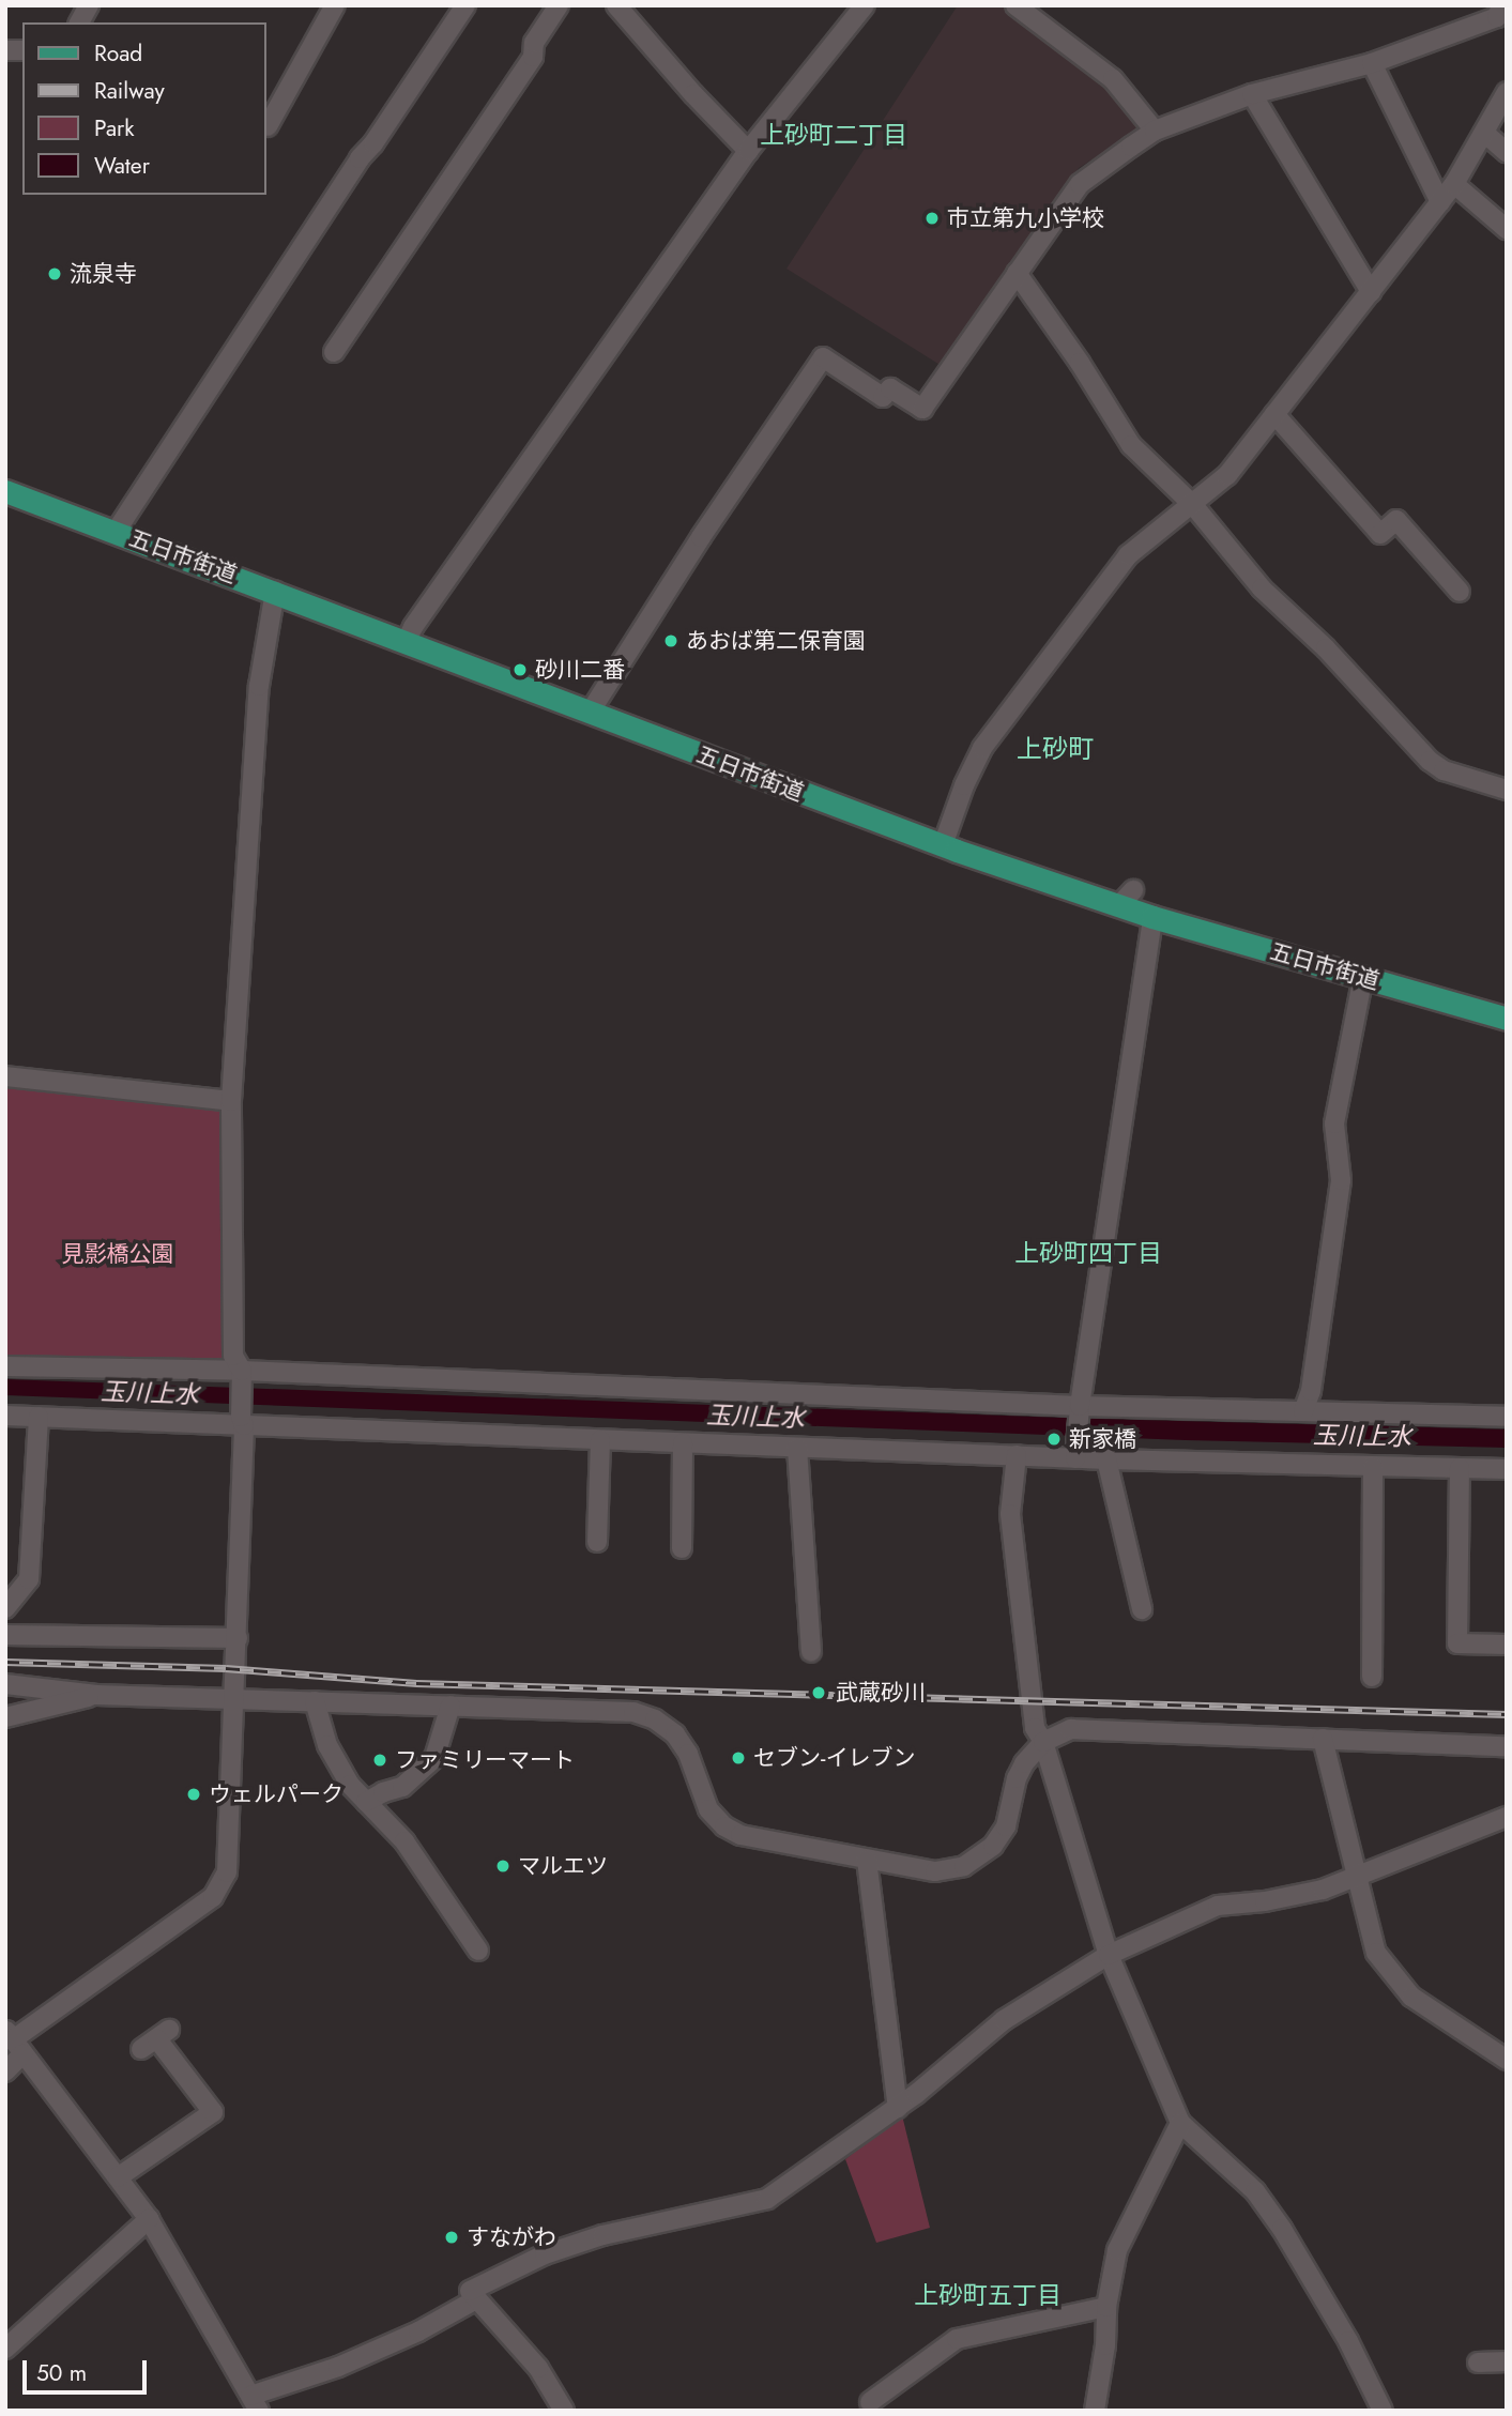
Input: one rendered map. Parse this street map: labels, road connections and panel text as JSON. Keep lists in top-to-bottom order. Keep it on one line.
{"streets":{"main road":["五日市街道"]},"districts":["上砂町二丁目","上砂町","上砂町四丁目","上砂町五丁目"],"water":["玉川上水"],"parks":["見影橋公園"],"places":["市立第九小学校","流泉寺","あおば第二保育園","砂川二番","新家橋","武蔵砂川","セブン-イレブン","ファミリーマート","ウェルパーク","マルエツ","すながわ"],"legend":["Road","Railway","Park","Water"],"scale_bar":"50 m"}
